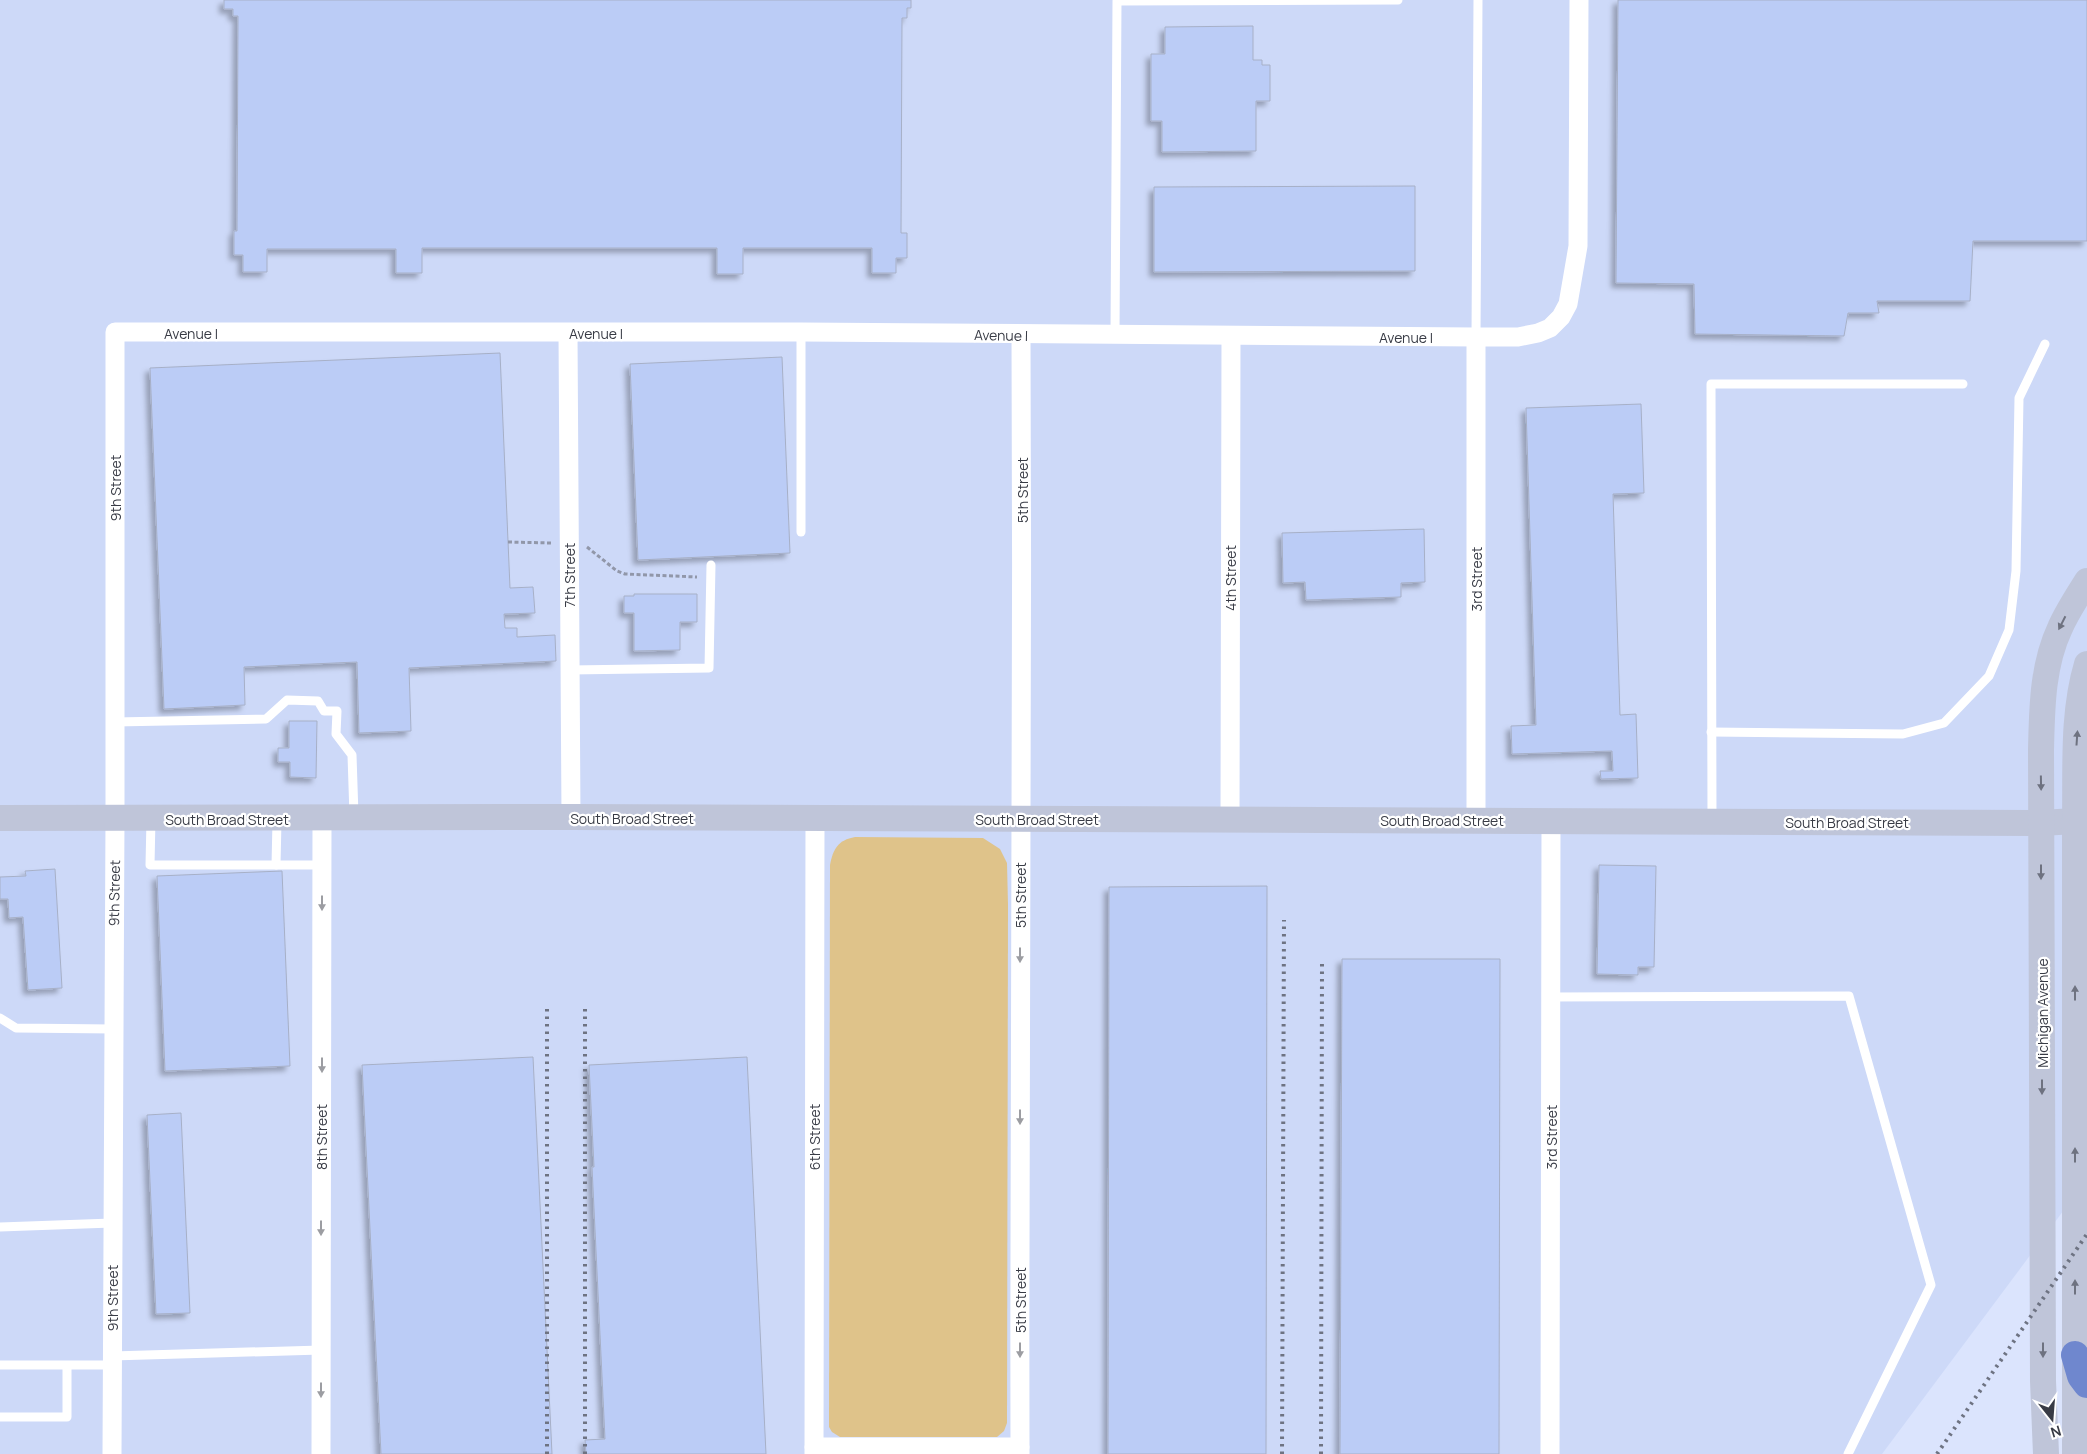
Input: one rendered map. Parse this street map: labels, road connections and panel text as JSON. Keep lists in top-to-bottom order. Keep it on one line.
{"streets":{"street":["Avenue I","9th Street","5th Street","7th Street","4th Street","3rd Street","South Broad Street","Michigan Avenue","8th Street","6th Street"]},"crossings":[["Avenue I","9th Street"],["Avenue I","5th Street"],["Avenue I","7th Street"],["Avenue I","4th Street"],["Avenue I","3rd Street"],["9th Street","South Broad Street"],["5th Street","South Broad Street"],["7th Street","South Broad Street"],["4th Street","South Broad Street"],["3rd Street","South Broad Street"],["South Broad Street","Michigan Avenue"],["South Broad Street","8th Street"],["South Broad Street","6th Street"]],"one_way":["5th Street","8th Street"],"north":"bottom"}
